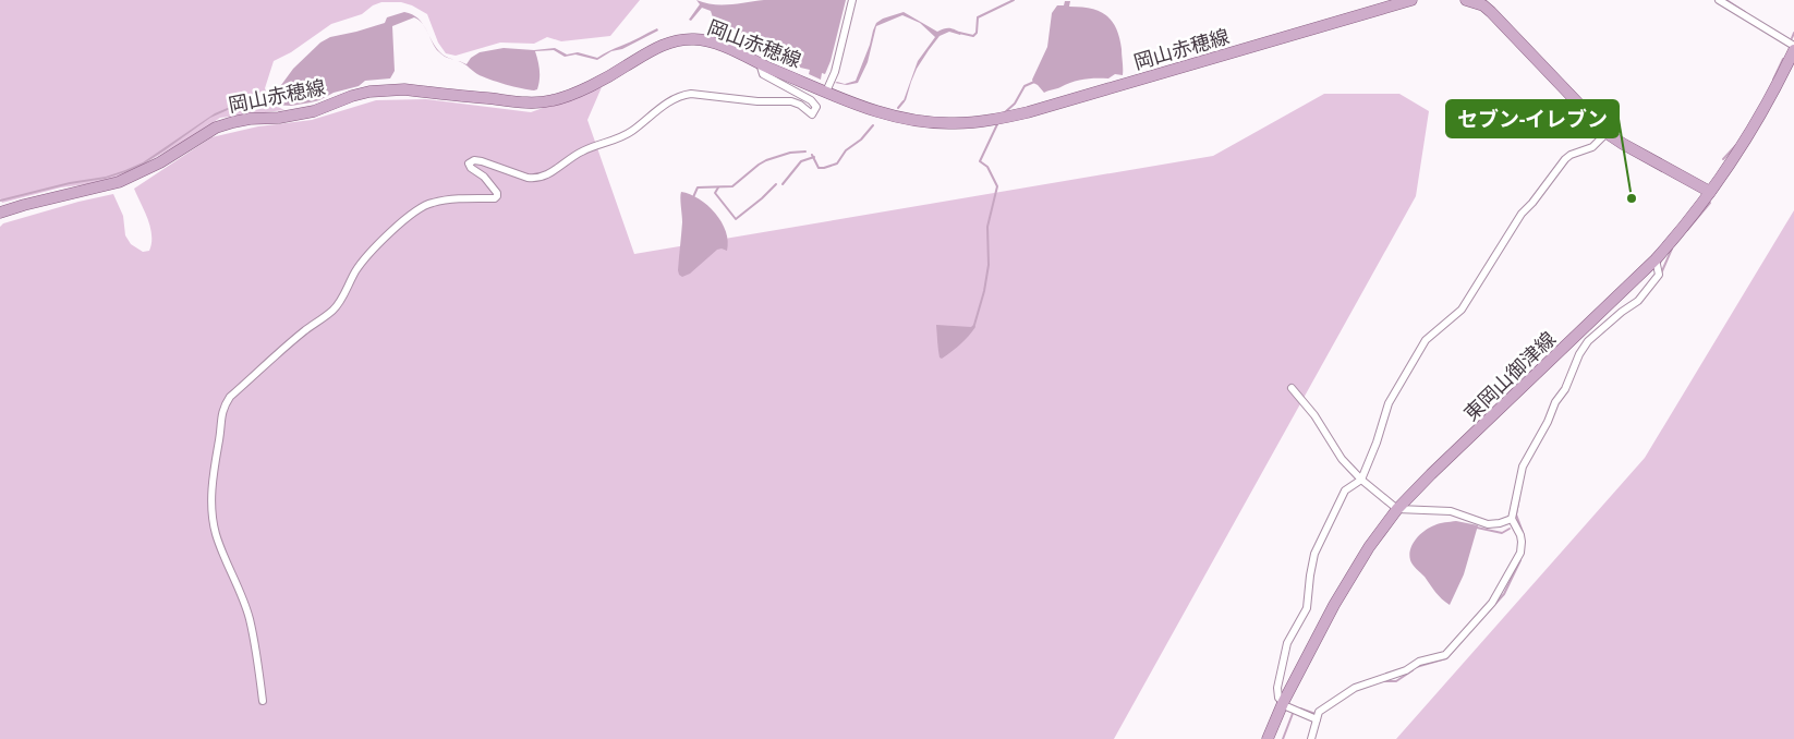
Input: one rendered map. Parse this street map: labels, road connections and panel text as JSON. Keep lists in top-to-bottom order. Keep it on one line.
{"streets":{"main road":["岡山赤穂線","東岡山御津線"]},"places":["セブン-イレブン"]}
